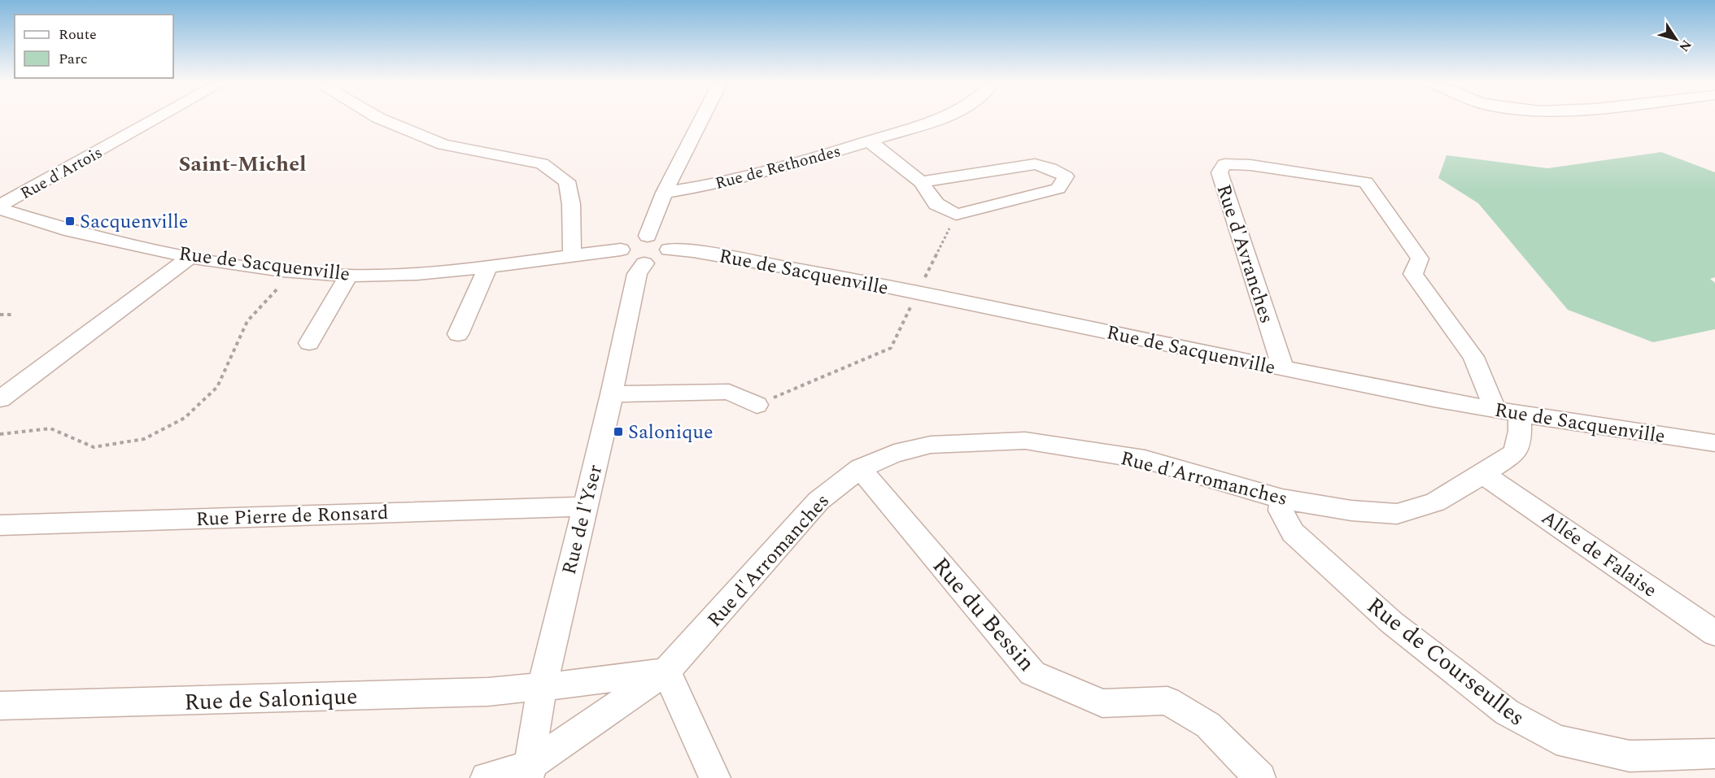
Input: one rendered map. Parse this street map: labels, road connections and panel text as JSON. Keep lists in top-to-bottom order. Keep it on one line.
{"streets":{"street":["Rue de Rethondes","Rue d'Artois","Rue d'Avranches","Rue de Sacquenville","Rue d'Arromanches","Rue Pierre de Ronsard","Rue de l'Yser","Allée de Falaise","Rue du Bessin","Rue de Courseulles","Rue de Salonique"]},"crossings":[["Rue d'Artois","Rue de Sacquenville"],["Rue d'Avranches","Rue de Sacquenville"],["Rue de Sacquenville","Rue d'Arromanches"],["Rue d'Arromanches","Rue de l'Yser"],["Rue d'Arromanches","Allée de Falaise"],["Rue d'Arromanches","Rue du Bessin"],["Rue d'Arromanches","Rue de Courseulles"],["Rue d'Arromanches","Rue de Salonique"],["Rue Pierre de Ronsard","Rue de l'Yser"],["Rue de l'Yser","Rue de Salonique"]],"districts":["Saint-Michel"],"places":{"transit":["Sacquenville","Salonique"]},"legend":["Route","Parc"],"north":"bottom right"}
